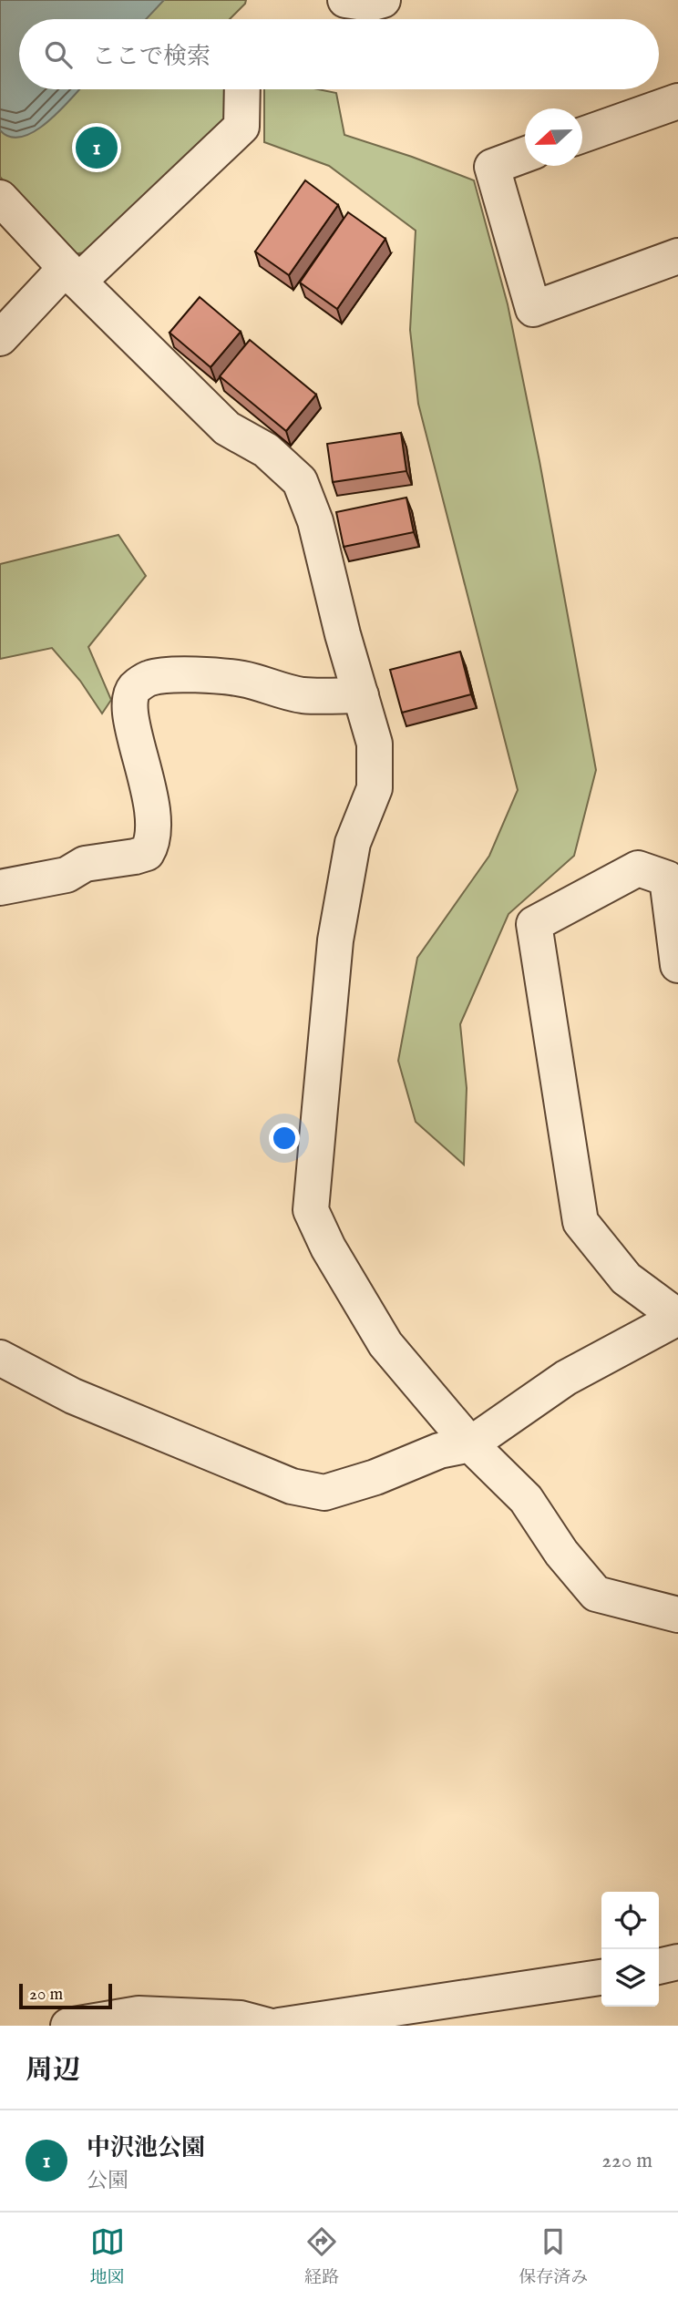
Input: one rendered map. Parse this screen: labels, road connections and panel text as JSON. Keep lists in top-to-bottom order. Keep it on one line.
{"scale_bar":"20 m","north":"left","page":{"search":"ここで検索","pins":"1","scale":"20 m","heading":"周辺","list":[{"mark":"1","name":"中沢池公園","note":"公園","value":"220 m"}],"nav":["地図","経路","保存済み"]}}
